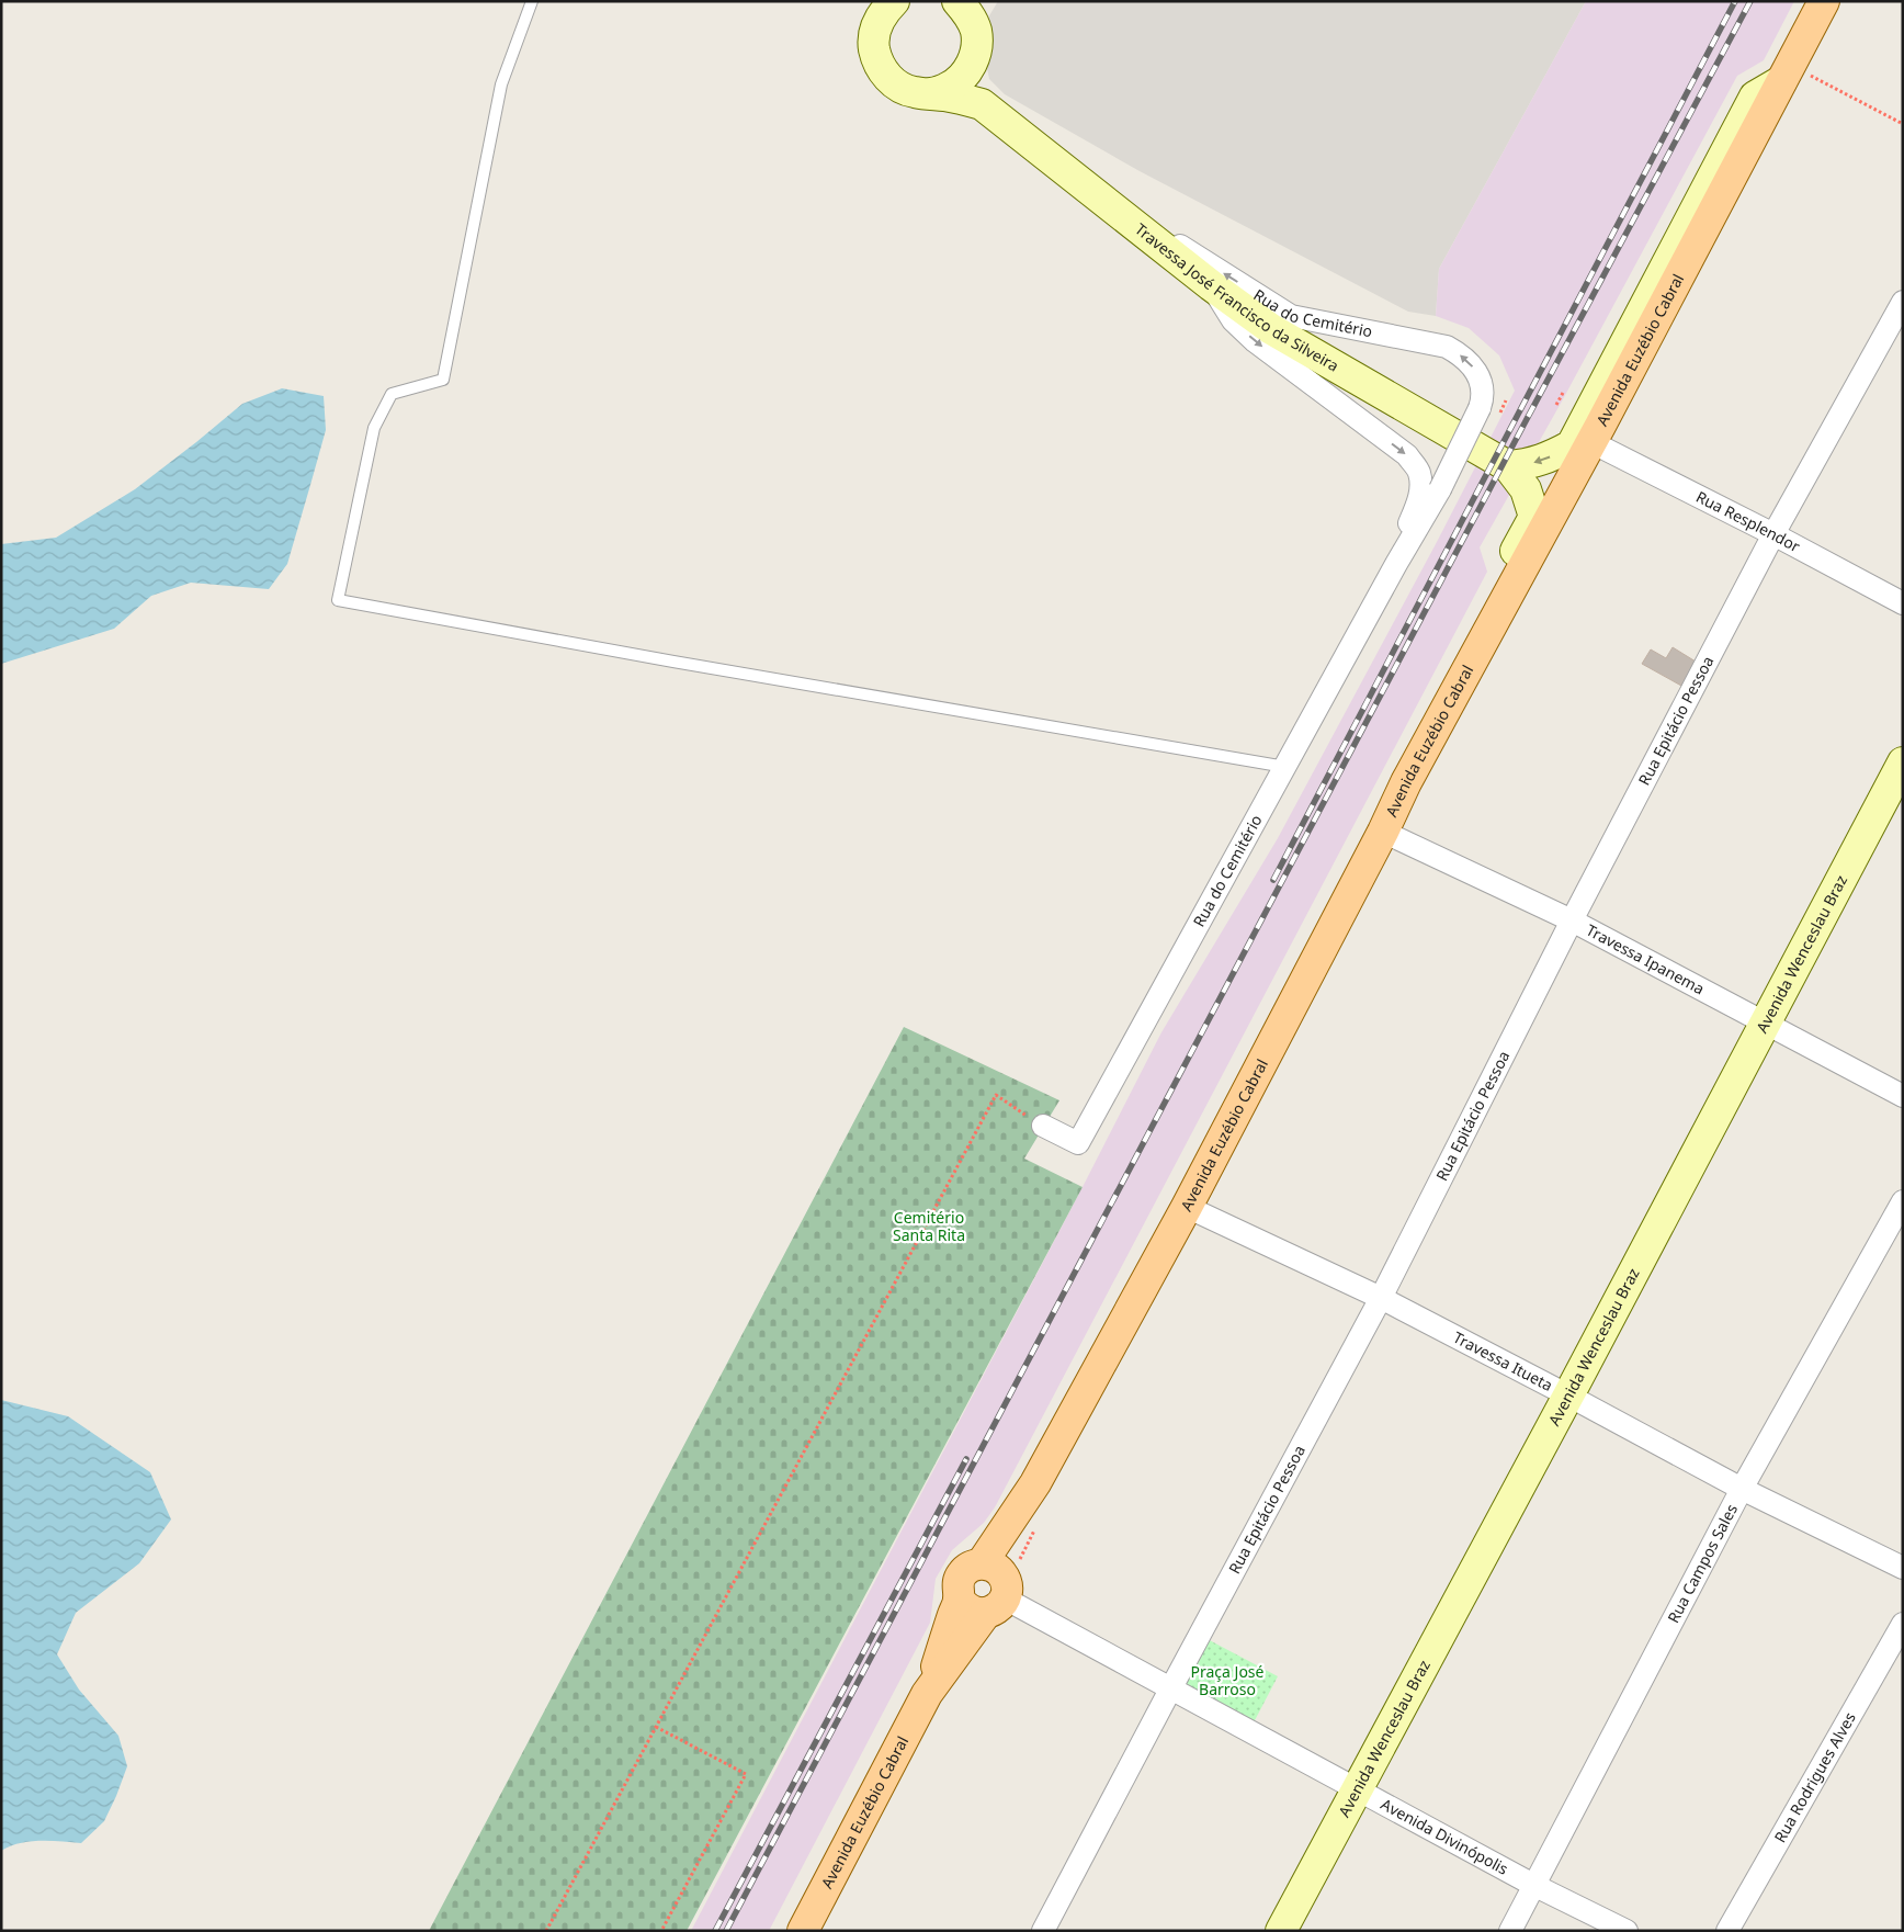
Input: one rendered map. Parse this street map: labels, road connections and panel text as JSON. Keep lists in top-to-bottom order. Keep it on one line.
{"streets":{"main road":["Avenida Euzébio Cabral"],"street":["Travessa José Francisco da Silveira","Rua do Cemitério","Rua Resplendor","Rua Epitácio Pessoa","Avenida Wenceslau Braz","Travessa Ipanema","Travessa Itueta","Rua Campos Sales","Rua Rodrigues Alves","Avenida Divinópolis"]},"crossings":[["Travessa José Francisco da Silveira","Rua do Cemitério"],["Travessa José Francisco da Silveira","Avenida Euzébio Cabral"],["Avenida Euzébio Cabral","Rua Resplendor"],["Avenida Euzébio Cabral","Travessa Ipanema"],["Avenida Euzébio Cabral","Travessa Itueta"],["Avenida Euzébio Cabral","Avenida Divinópolis"],["Rua Resplendor","Rua Epitácio Pessoa"],["Rua Epitácio Pessoa","Travessa Ipanema"],["Rua Epitácio Pessoa","Travessa Itueta"],["Rua Epitácio Pessoa","Avenida Divinópolis"],["Avenida Wenceslau Braz","Travessa Ipanema"],["Avenida Wenceslau Braz","Travessa Itueta"],["Avenida Wenceslau Braz","Avenida Divinópolis"],["Travessa Itueta","Rua Campos Sales"],["Rua Campos Sales","Avenida Divinópolis"]],"parks":["Cemitério Santa Rita","Praça José Barroso"]}
